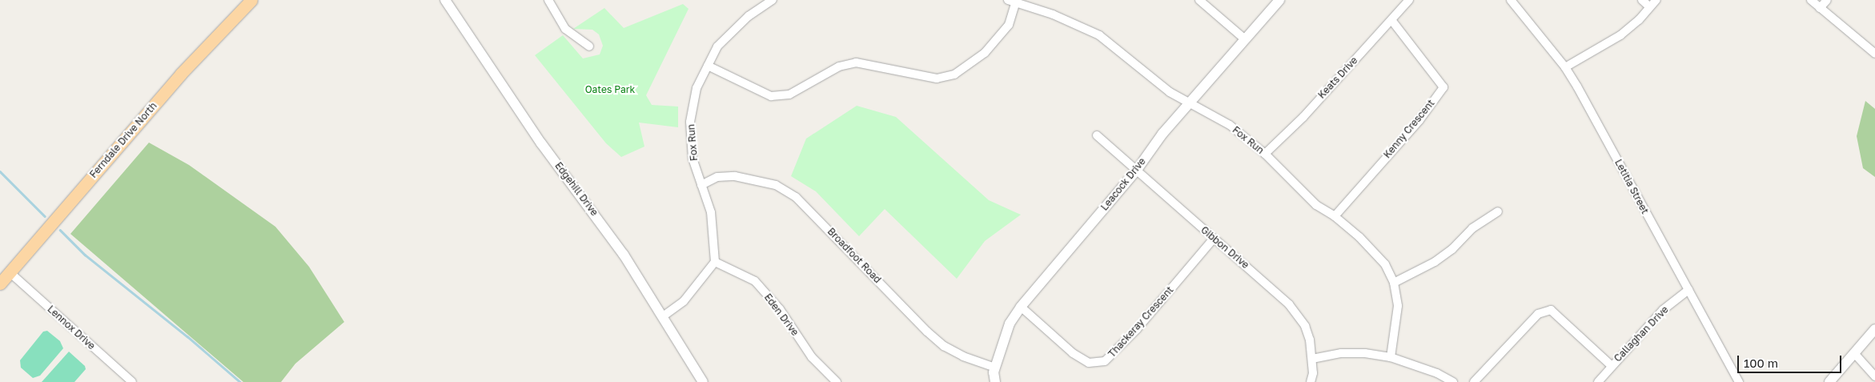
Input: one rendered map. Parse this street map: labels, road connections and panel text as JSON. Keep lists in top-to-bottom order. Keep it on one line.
{"streets":{"main road":["Ferndale Drive North"],"street":["Keats Drive","Kenny Crescent","Fox Run","Leacock Drive","Letitia Street","Edgehill Drive","Gibbon Drive","Broadfoot Road","Eden Drive","Thackeray Crescent","Lennox Drive","Callaghan Drive"]},"crossings":[["Keats Drive","Kenny Crescent"],["Keats Drive","Fox Run"],["Kenny Crescent","Fox Run"],["Ferndale Drive North","Lennox Drive"],["Fox Run","Leacock Drive"],["Fox Run","Broadfoot Road"],["Fox Run","Eden Drive"],["Leacock Drive","Gibbon Drive"],["Leacock Drive","Broadfoot Road"],["Leacock Drive","Thackeray Crescent"],["Letitia Street","Callaghan Drive"],["Gibbon Drive","Thackeray Crescent"]],"parks":["Oates Park"],"scale_bar":"100 m"}
